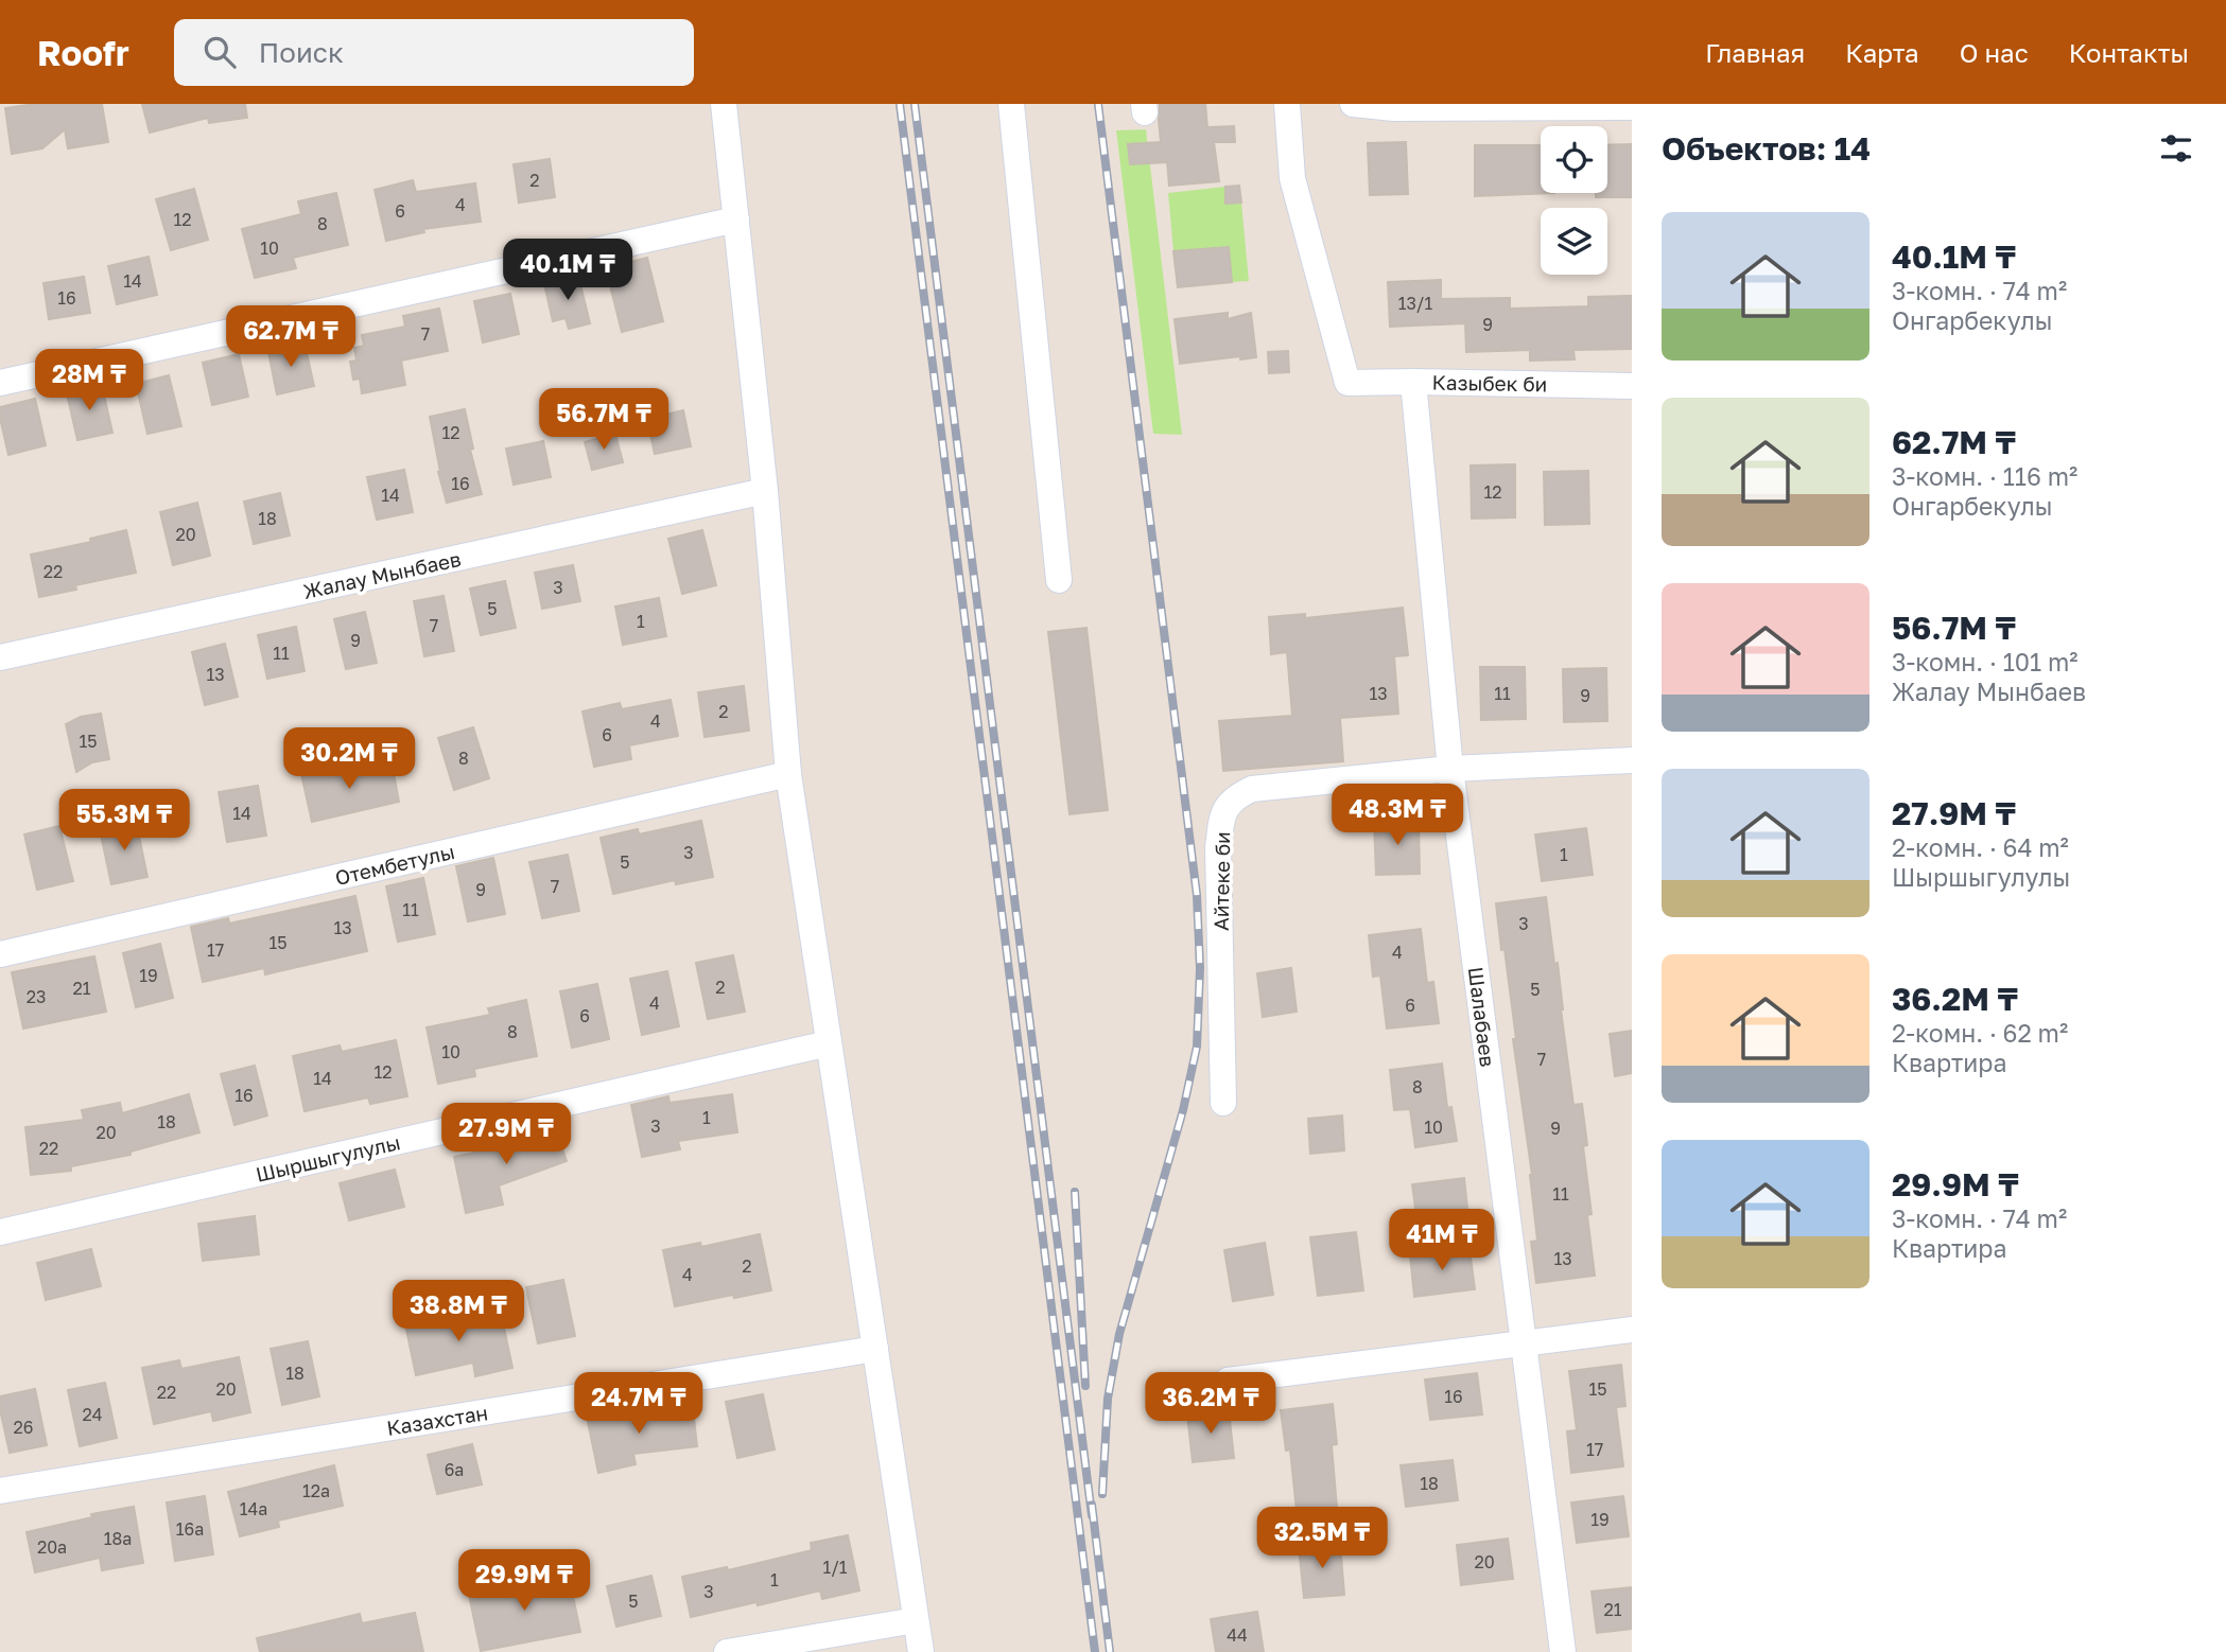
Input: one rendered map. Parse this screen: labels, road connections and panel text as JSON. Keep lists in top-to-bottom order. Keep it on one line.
{"streets":{"street":["Казыбек би","Жалау Мынбаев","Отембетулы","Айтеке би","Шалабаев","Шыршыгулулы","Казахстан"]},"crossings":[["Казыбек би","Шалабаев"],["Айтеке би","Шалабаев"]],"house_numbers":["2","4","6","12","8","10","14","16","13/1","9","7","12","16","12","14","18","20","22","3","5","1","7","9","11","13","13","11","9","2","4","6","15","8","14","3","1","5","7","9","11","3","13","15","17","4","19","2","21","5","23","4","6","6","8","10","7","12","14","8","16","1","18","3","10","9","20","22","11","13","2","4","18","20","15","22","16","24","26","17","6а","18","12а","14а","19","16а","18а","20а","20","1/1","1","3","5","21","44"],"page":{"header":"Roofr","search":"Поиск","nav":["Главная","Карта","О нас","Контакты"],"heading":"Объектов: 14","list":[{"name":"40.1M ₸","note":"3-комн. · 74 m² · Онгарбекулы"},{"name":"62.7M ₸","note":"3-комн. · 116 m² · Онгарбекулы"},{"name":"56.7M ₸","note":"3-комн. · 101 m² · Жалау Мынбаев"},{"name":"27.9M ₸","note":"2-комн. · 64 m² · Шыршыгулулы"},{"name":"36.2M ₸","note":"2-комн. · 62 m² · Квартира"},{"name":"29.9M ₸","note":"3-комн. · 74 m² · Квартира"}],"price":["40.1M ₸","62.7M ₸","28M ₸","56.7M ₸","30.2M ₸","48.3M ₸","55.3M ₸","27.9M ₸","41M ₸","38.8M ₸","24.7M ₸","36.2M ₸","32.5M ₸","29.9M ₸"]}}
